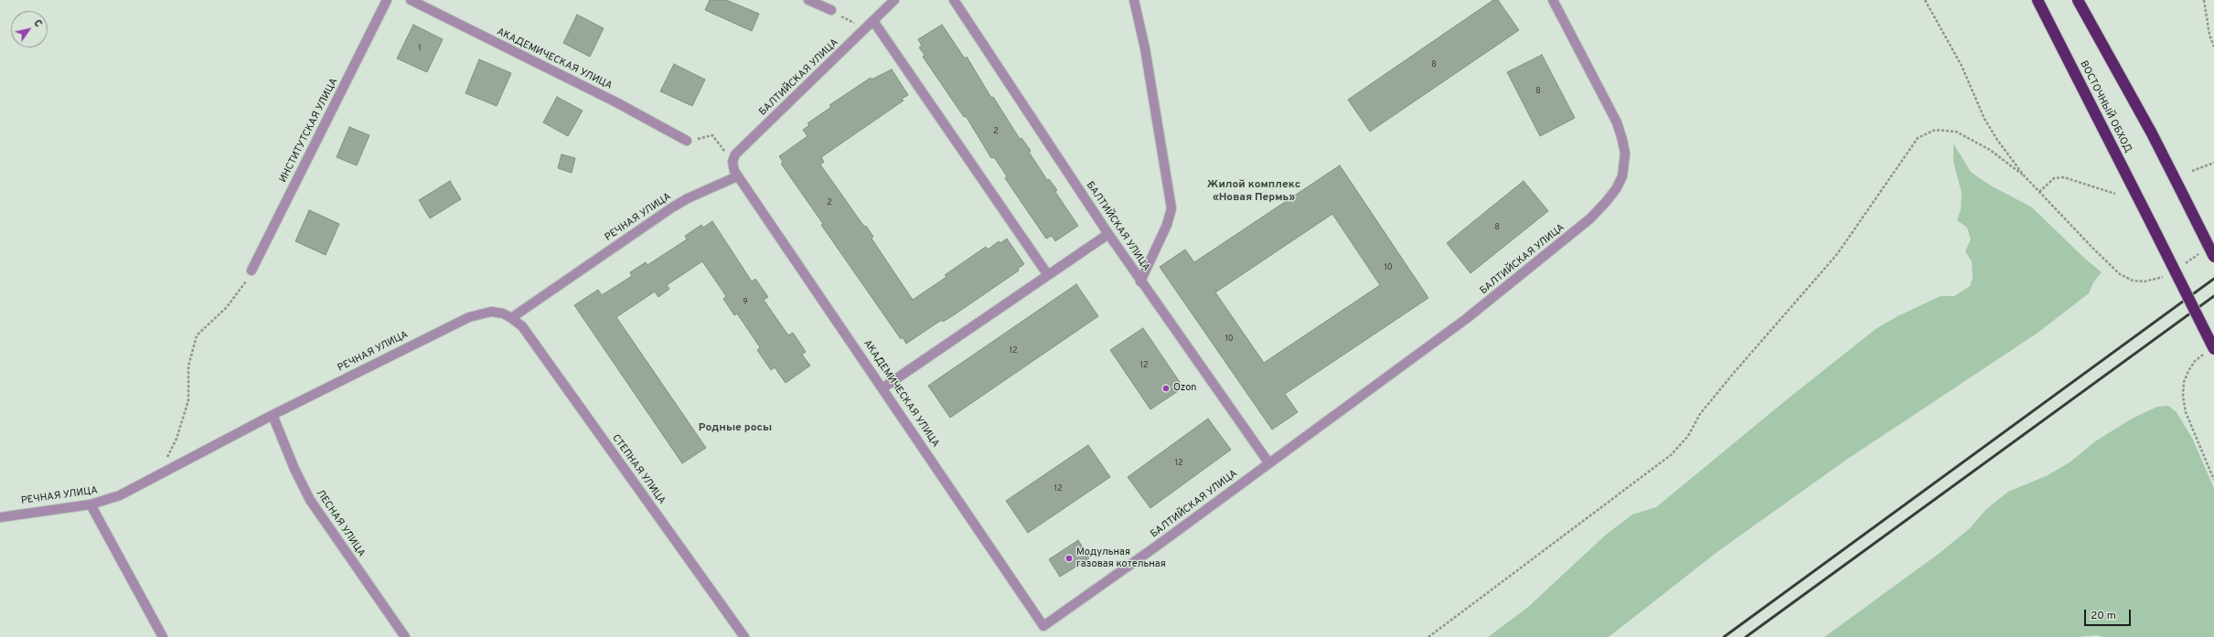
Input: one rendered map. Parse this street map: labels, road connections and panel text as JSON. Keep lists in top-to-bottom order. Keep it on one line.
{"streets":{"highway":["ВОСТОЧНЫЙ ОБХОД"],"street":["АКАДЕМИЧЕСКАЯ УЛИЦА","БАЛТИЙСКАЯ УЛИЦА","ИНСТИТУТСКАЯ УЛИЦА","РЕЧНАЯ УЛИЦА","СТЕПНАЯ УЛИЦА","ЛЕСНАЯ УЛИЦА"]},"crossings":[["АКАДЕМИЧЕСКАЯ УЛИЦА","БАЛТИЙСКАЯ УЛИЦА"],["АКАДЕМИЧЕСКАЯ УЛИЦА","РЕЧНАЯ УЛИЦА"],["РЕЧНАЯ УЛИЦА","СТЕПНАЯ УЛИЦА"],["РЕЧНАЯ УЛИЦА","ЛЕСНАЯ УЛИЦА"]],"districts":["Жилой комплекс «Новая Пермь»","Родные росы"],"places":["Ozon","Модульная газовая котельная"],"house_numbers":["1","8","8","2","2","8","10","9","10","12","12","12","12"],"scale_bar":"20 m","north":"top right"}
